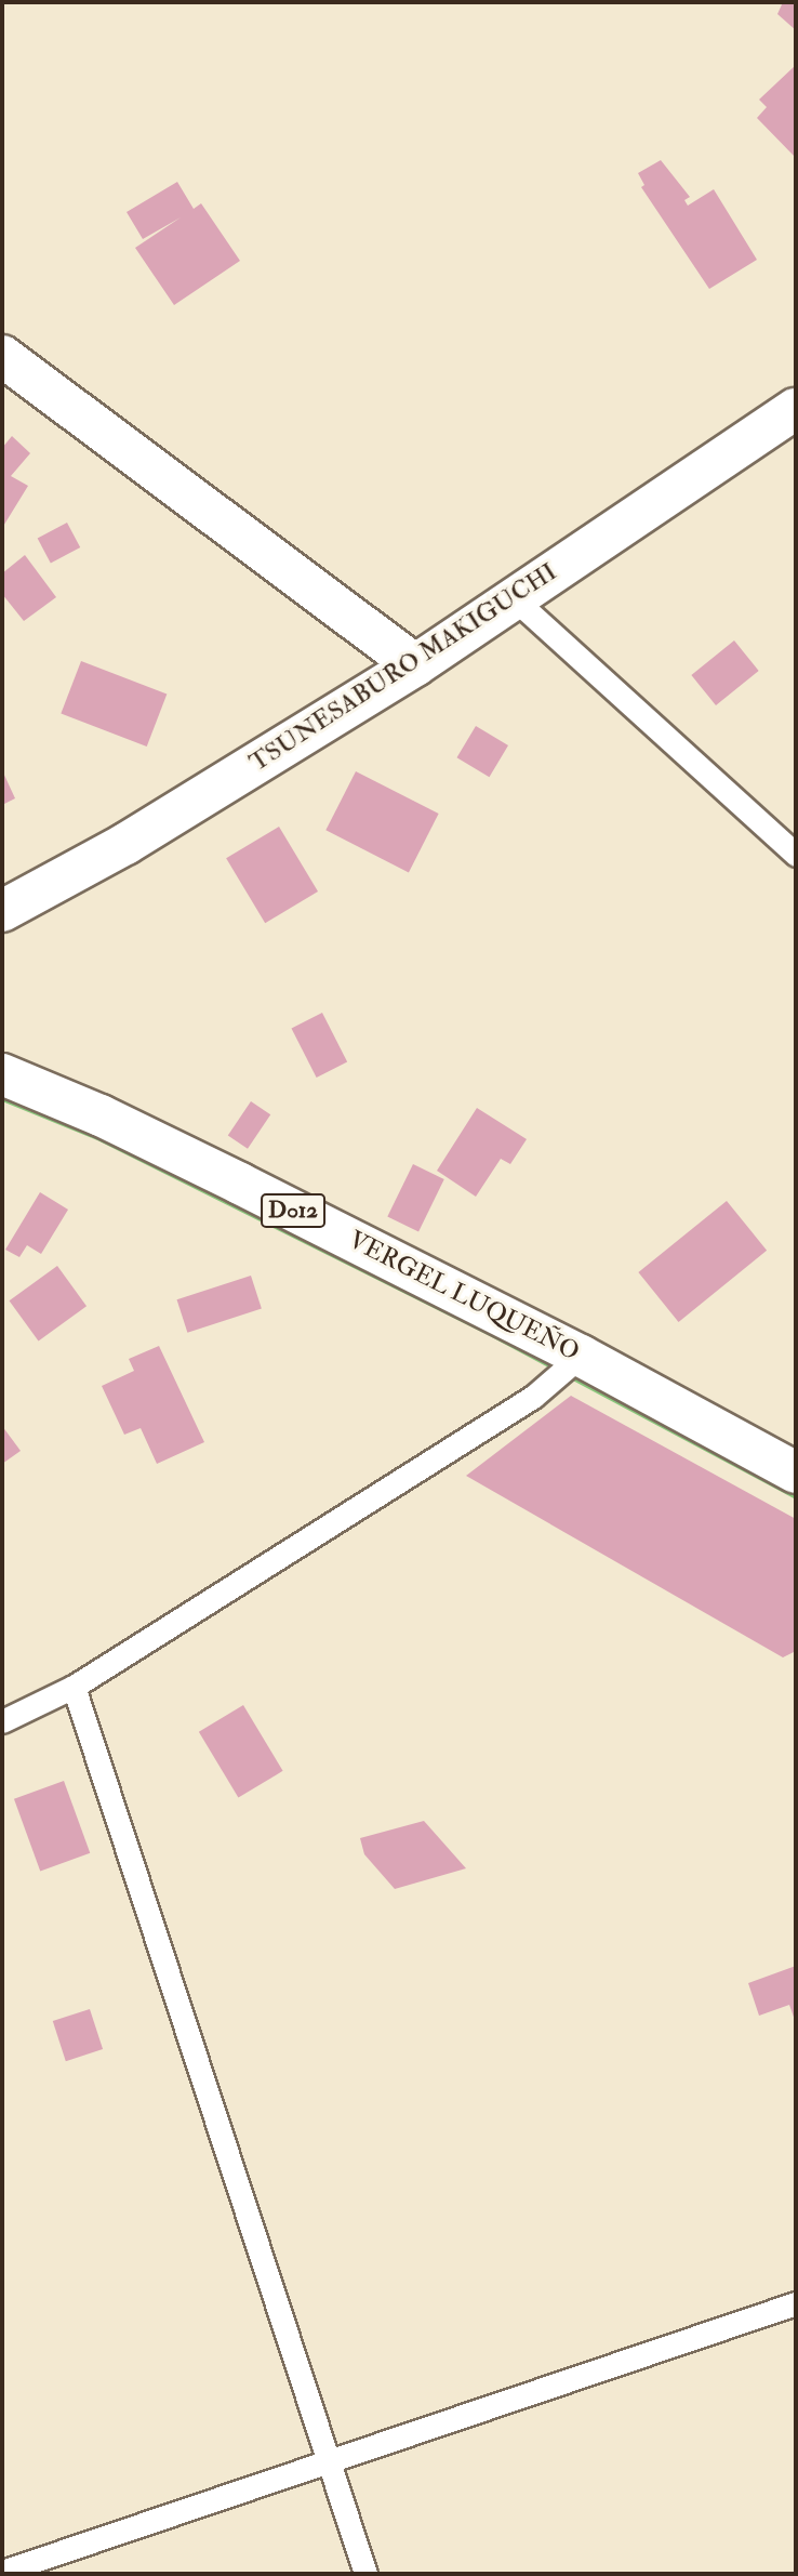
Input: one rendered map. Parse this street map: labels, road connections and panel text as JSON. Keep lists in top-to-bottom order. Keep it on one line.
{"streets":{"street":["TSUNESABURO MAKIGUCHI","D012","VERGEL LUQUEÑO"]}}
